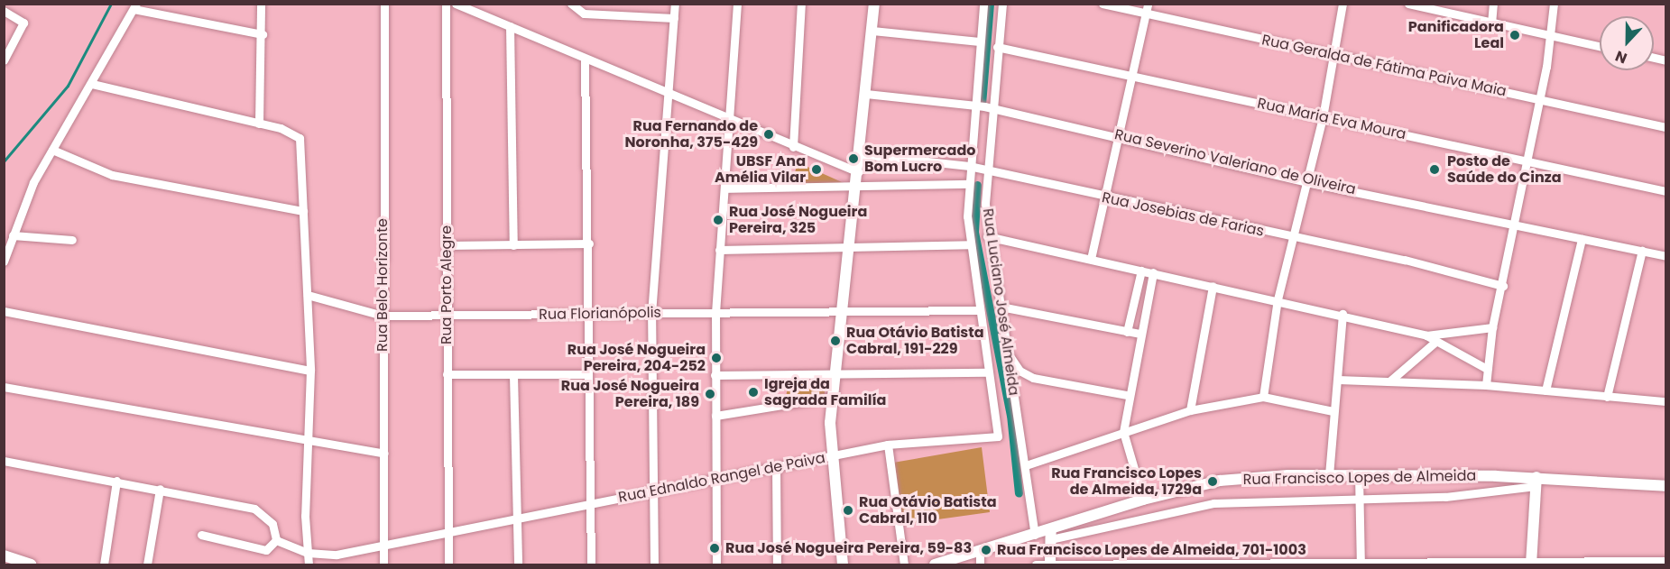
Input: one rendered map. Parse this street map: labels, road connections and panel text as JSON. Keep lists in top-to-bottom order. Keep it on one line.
{"streets":{"main road":["Rua Francisco Lopes de Almeida"],"street":["Rua Geralda de Fátima Paiva Maia","Rua Maria Eva Moura","Rua Severino Valeriano de Oliveira","Rua Josebias de Farias","Rua Belo Horizonte","Rua Porto Alegre","Rua Luciano José Almeida","Rua Florianópolis","Rua Ednaldo Rangel de Paiva"]},"crossings":[["Rua Maria Eva Moura","Rua Luciano José Almeida"],["Rua Severino Valeriano de Oliveira","Rua Luciano José Almeida"],["Rua Josebias de Farias","Rua Luciano José Almeida"],["Rua Belo Horizonte","Rua Florianópolis"],["Rua Belo Horizonte","Rua Ednaldo Rangel de Paiva"],["Rua Porto Alegre","Rua Florianópolis"],["Rua Porto Alegre","Rua Ednaldo Rangel de Paiva"],["Rua Luciano José Almeida","Rua Florianópolis"],["Rua Luciano José Almeida","Rua Ednaldo Rangel de Paiva"],["Rua Luciano José Almeida","Rua Francisco Lopes de Almeida"]],"places":["Panificadora Leal","Rua Fernando de Noronha, 375-429","Supermercado Bom Lucro","UBSF Ana Amélia Vilar","Posto de Saúde do Cinza","Rua José Nogueira Pereira, 325","Rua Otávio Batista Cabral, 191-229","Rua José Nogueira Pereira, 204-252","Igreja da sagrada Familía","Rua José Nogueira Pereira, 189","Rua Francisco Lopes de Almeida, 1729a","Rua Otávio Batista Cabral, 110","Rua José Nogueira Pereira, 59-83","Rua Francisco Lopes de Almeida, 701-1003"],"north":"bottom"}
